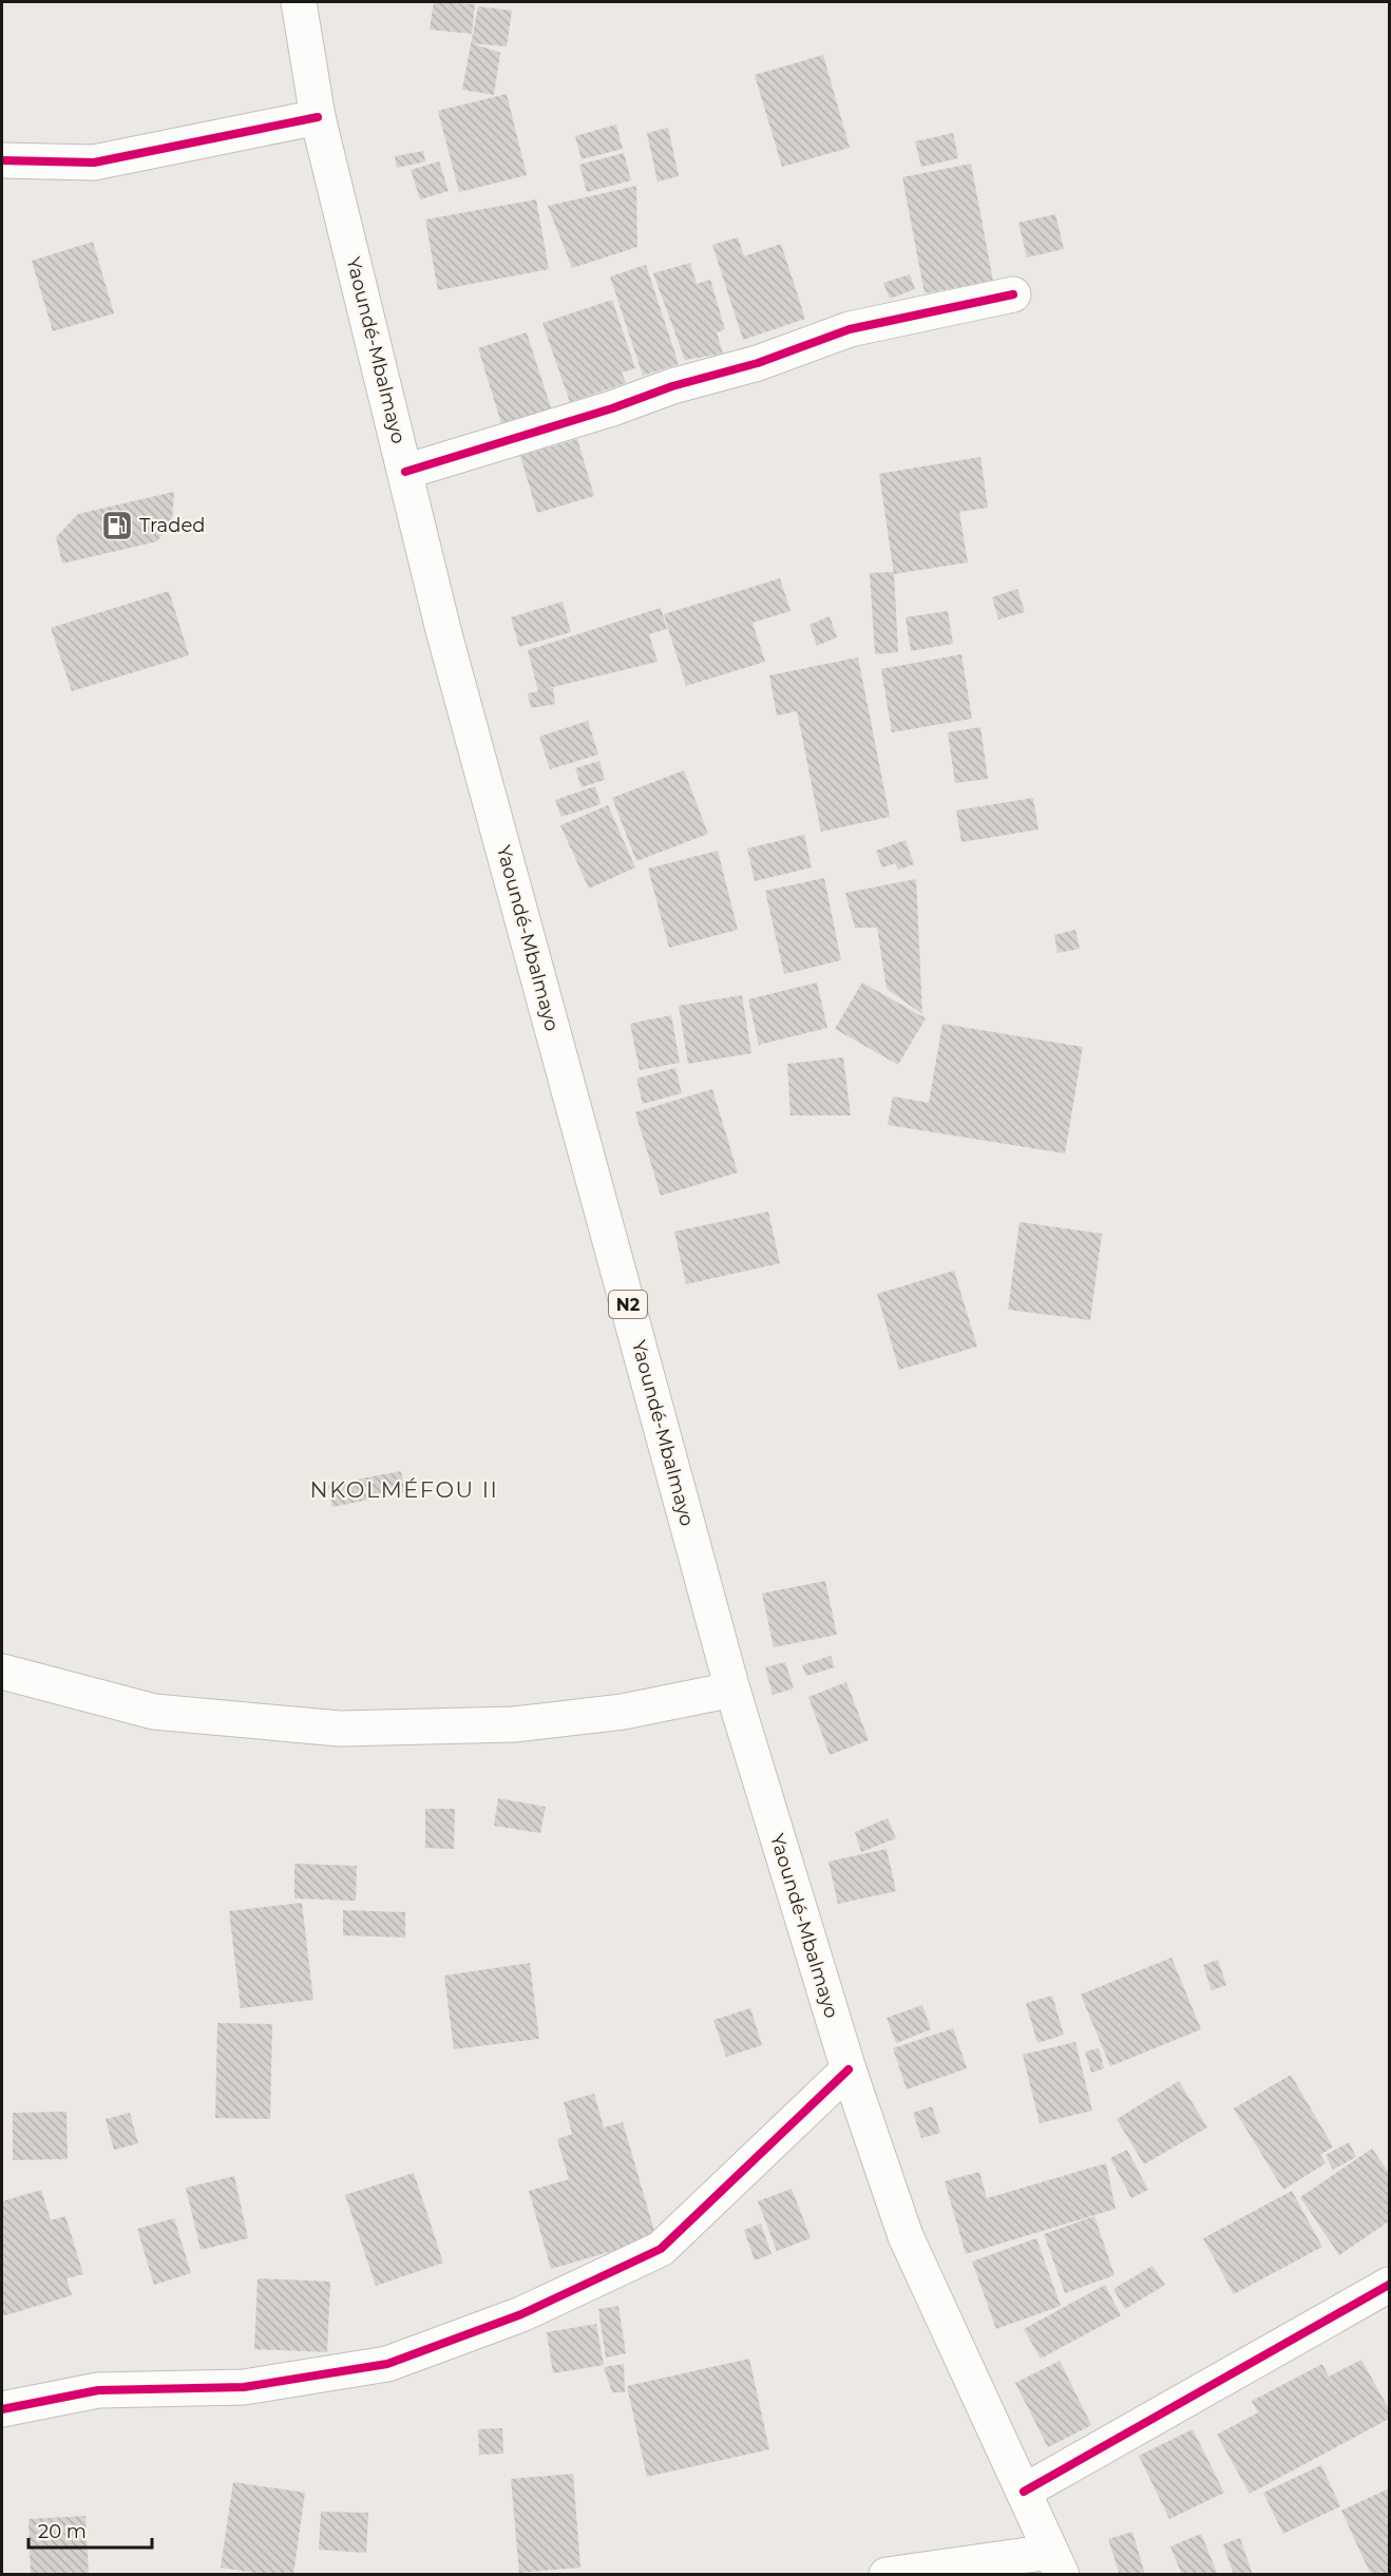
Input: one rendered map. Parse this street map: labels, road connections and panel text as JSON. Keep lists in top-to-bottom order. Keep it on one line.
{"streets":{"main road":["Yaoundé-Mbalmayo","N2"]},"districts":["NKOLMÉFOU II"],"places":{"fuel station":["Traded"]},"scale_bar":"20 m"}
